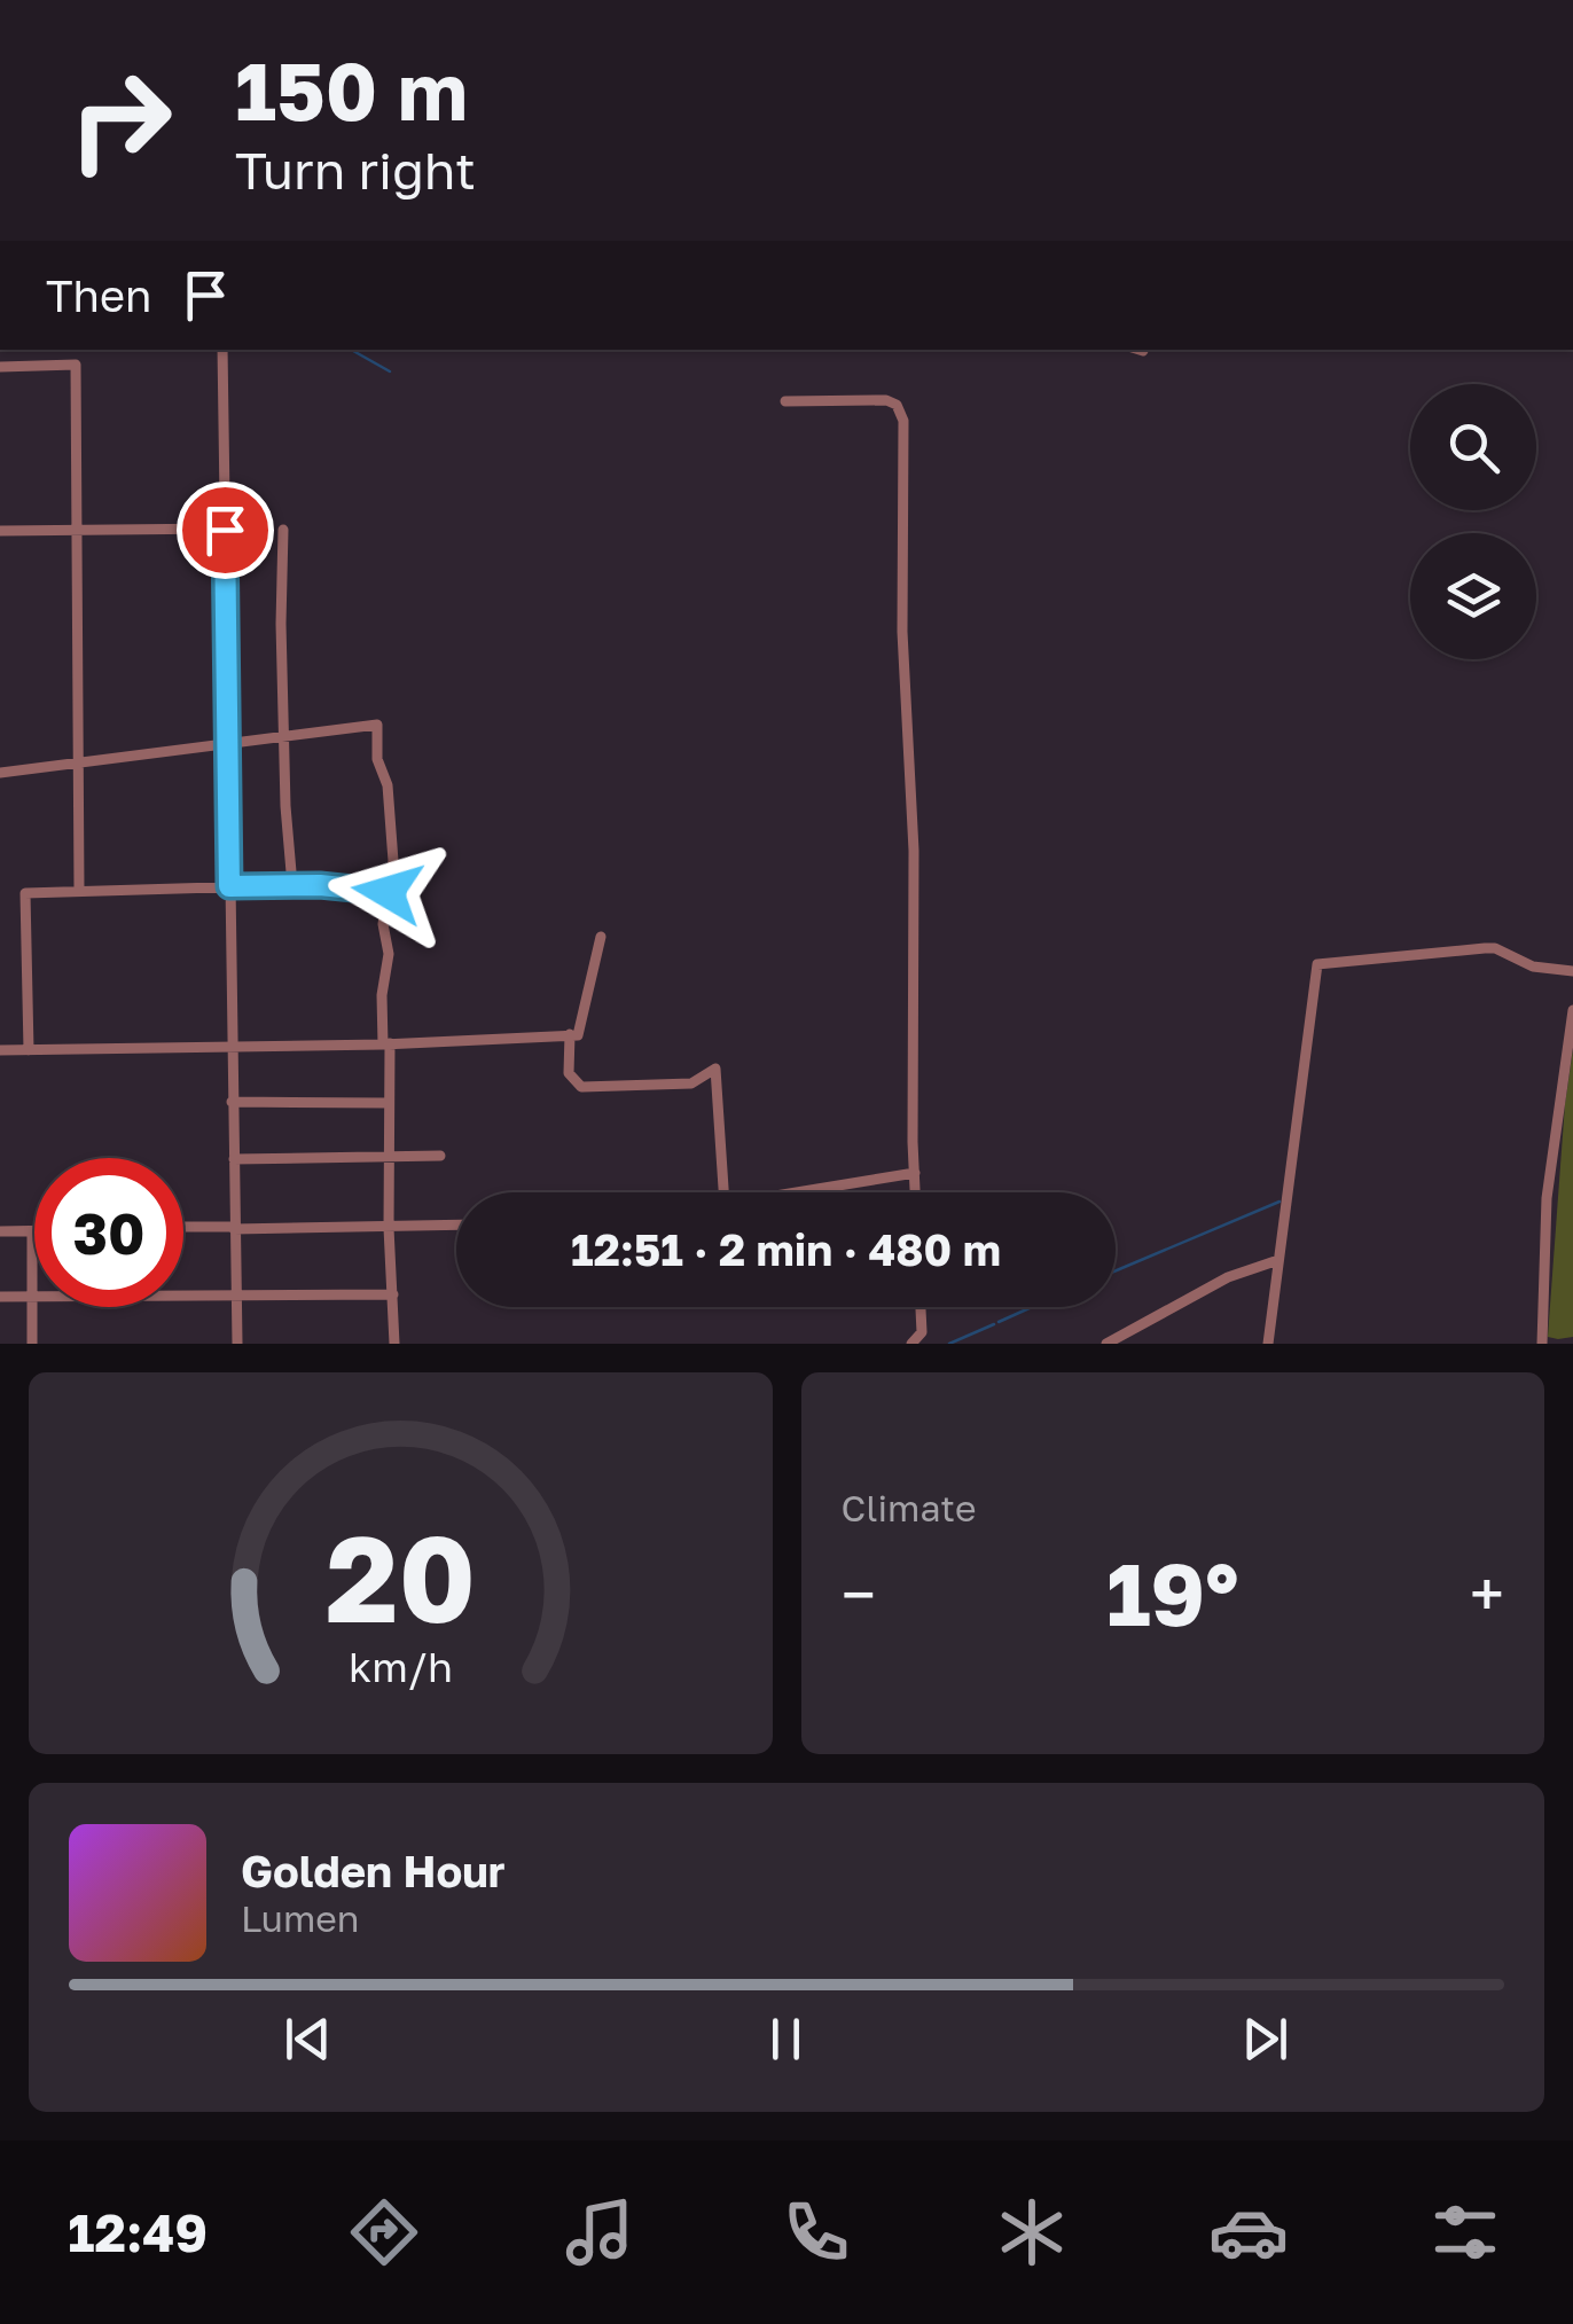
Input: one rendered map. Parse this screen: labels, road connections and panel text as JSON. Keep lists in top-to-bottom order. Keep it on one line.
{"page":{"turn":["150 m","Turn right"],"then":"Then","limit":"30","trip":"12:51 · 2 min · 480 m","tile":"Climate","heat":["−","19°","+"],"song":["Golden Hour","Lumen"],"tabs":"12:49","gauge":["20","km/h"]}}
